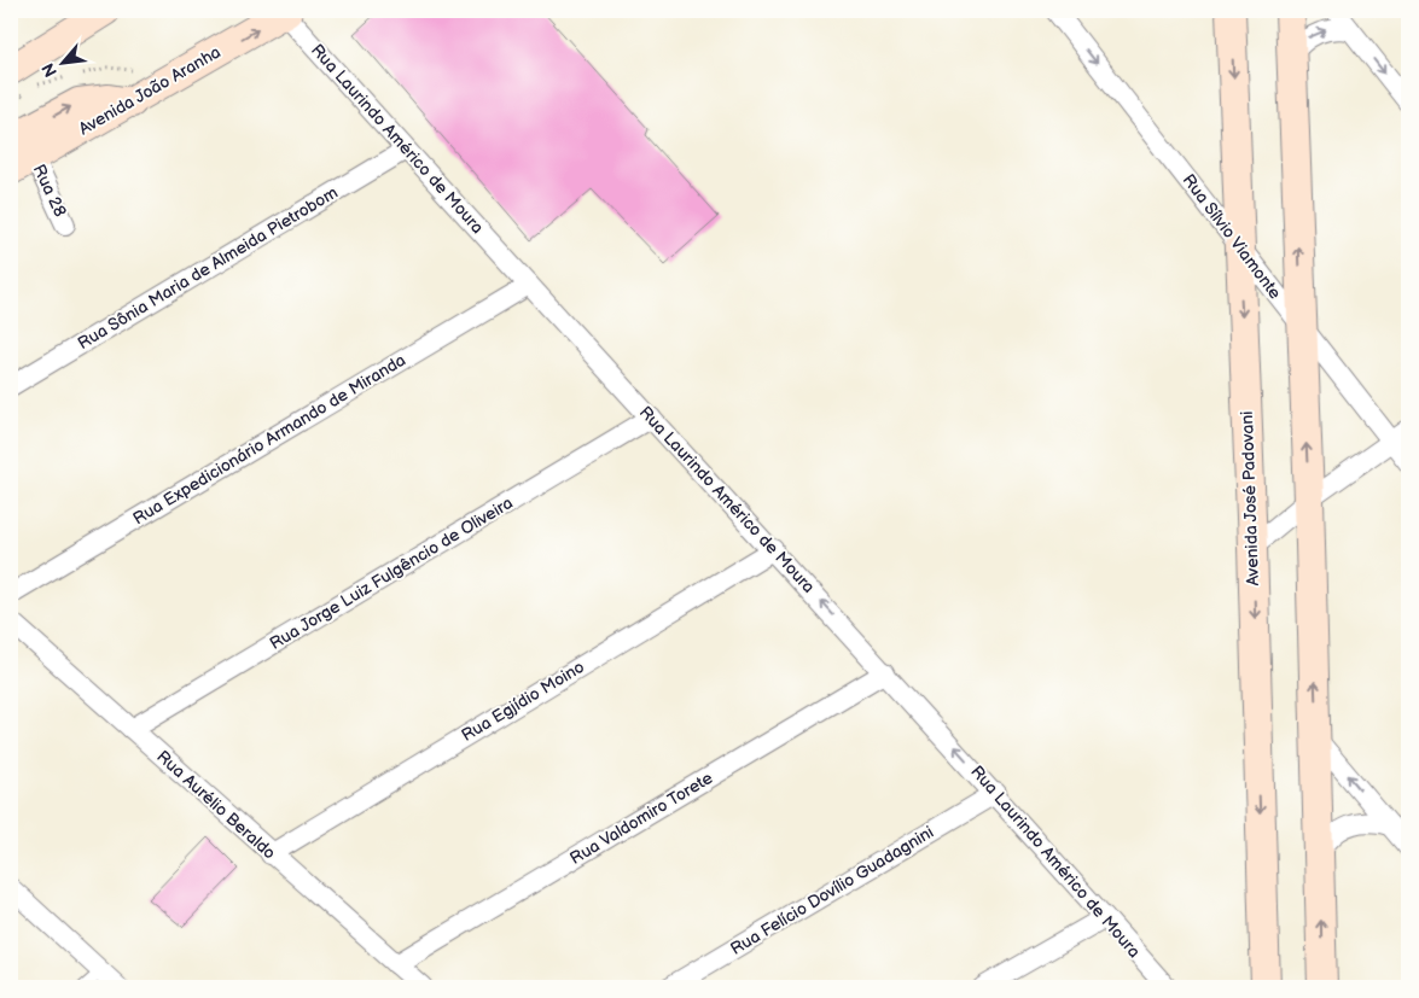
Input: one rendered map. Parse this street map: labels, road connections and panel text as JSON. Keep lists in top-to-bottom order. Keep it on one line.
{"streets":{"street":["Avenida João Aranha","Rua Laurindo Américo de Moura","Rua 28","Rua Sílvio Viamonte","Rua Sônia Maria de Almeida Pietrobom","Rua Expedicionário Armando de Miranda","Avenida José Padovani","Rua Jorge Luiz Fulgêncio de Oliveira","Rua Egjídio Moino","Rua Aurélio Beraldo","Rua Valdomiro Torete","Rua Felício Dovílio Guadagnini"]},"crossings":[["Avenida João Aranha","Rua Laurindo Américo de Moura"],["Avenida João Aranha","Rua 28"],["Rua Laurindo Américo de Moura","Rua Sônia Maria de Almeida Pietrobom"],["Rua Laurindo Américo de Moura","Rua Expedicionário Armando de Miranda"],["Rua Laurindo Américo de Moura","Rua Jorge Luiz Fulgêncio de Oliveira"],["Rua Laurindo Américo de Moura","Rua Egjídio Moino"],["Rua Laurindo Américo de Moura","Rua Valdomiro Torete"],["Rua Laurindo Américo de Moura","Rua Felício Dovílio Guadagnini"],["Rua Sílvio Viamonte","Avenida José Padovani"],["Rua Jorge Luiz Fulgêncio de Oliveira","Rua Aurélio Beraldo"],["Rua Egjídio Moino","Rua Aurélio Beraldo"],["Rua Aurélio Beraldo","Rua Valdomiro Torete"]],"one_way":["Avenida João Aranha","Rua Sílvio Viamonte"],"north":"bottom left"}
